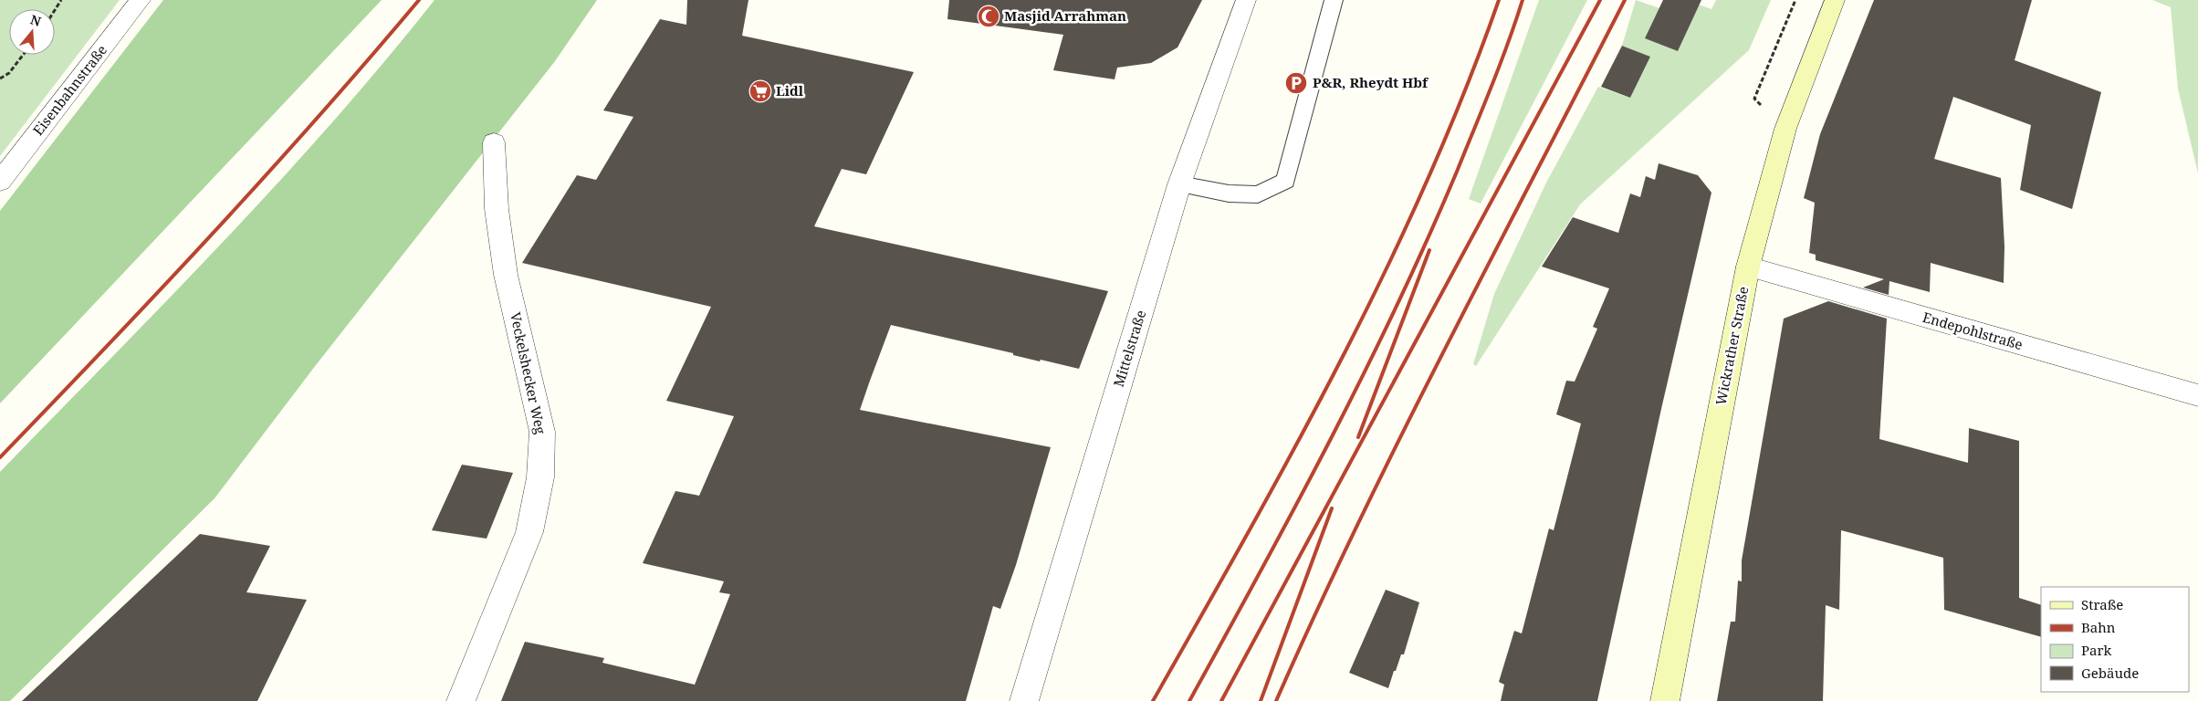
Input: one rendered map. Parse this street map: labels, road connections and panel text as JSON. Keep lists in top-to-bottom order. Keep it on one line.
{"streets":{"main road":["Wickrather Straße"],"street":["Eisenbahnstraße","Endepohlstraße","Mittelstraße","Veckelshecker Weg"]},"crossings":[["Endepohlstraße","Wickrather Straße"]],"places":{"mosque":["Masjid Arrahman"],"parking":["P&R, Rheydt Hbf"],"supermarket":["Lidl"]},"legend":["Straße","Bahn","Park","Gebäude"],"north":"top"}
